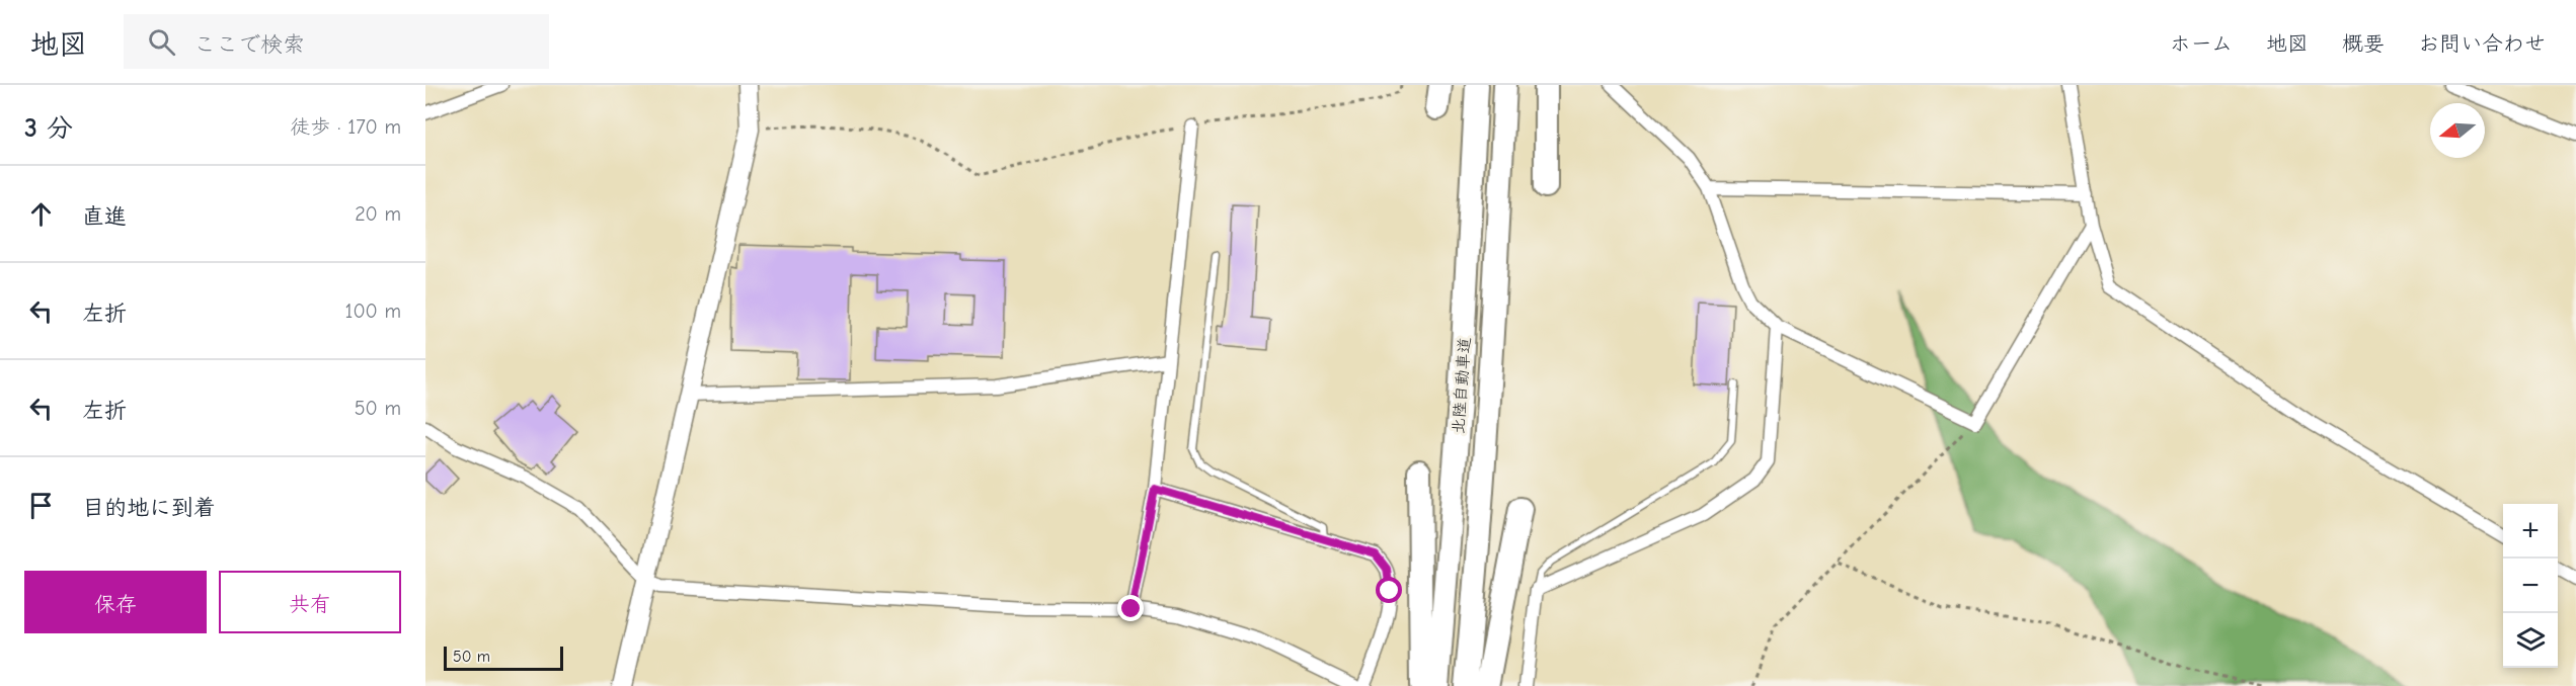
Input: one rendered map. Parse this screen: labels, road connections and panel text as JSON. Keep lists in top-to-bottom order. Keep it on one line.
{"streets":{"highway":["北陸自動車道"]},"scale_bar":"50 m","north":"left","page":{"header":"地図","search":"ここで検索","nav":["ホーム","地図","概要","お問い合わせ"],"heading":["3 分","徒歩 · 170 m"],"list":[["直進","20 m"],["左折","100 m"],["左折","50 m"],"目的地に到着"],"map_buttons":["+","−"],"buttons":["保存","共有"],"scale":"50 m"}}
